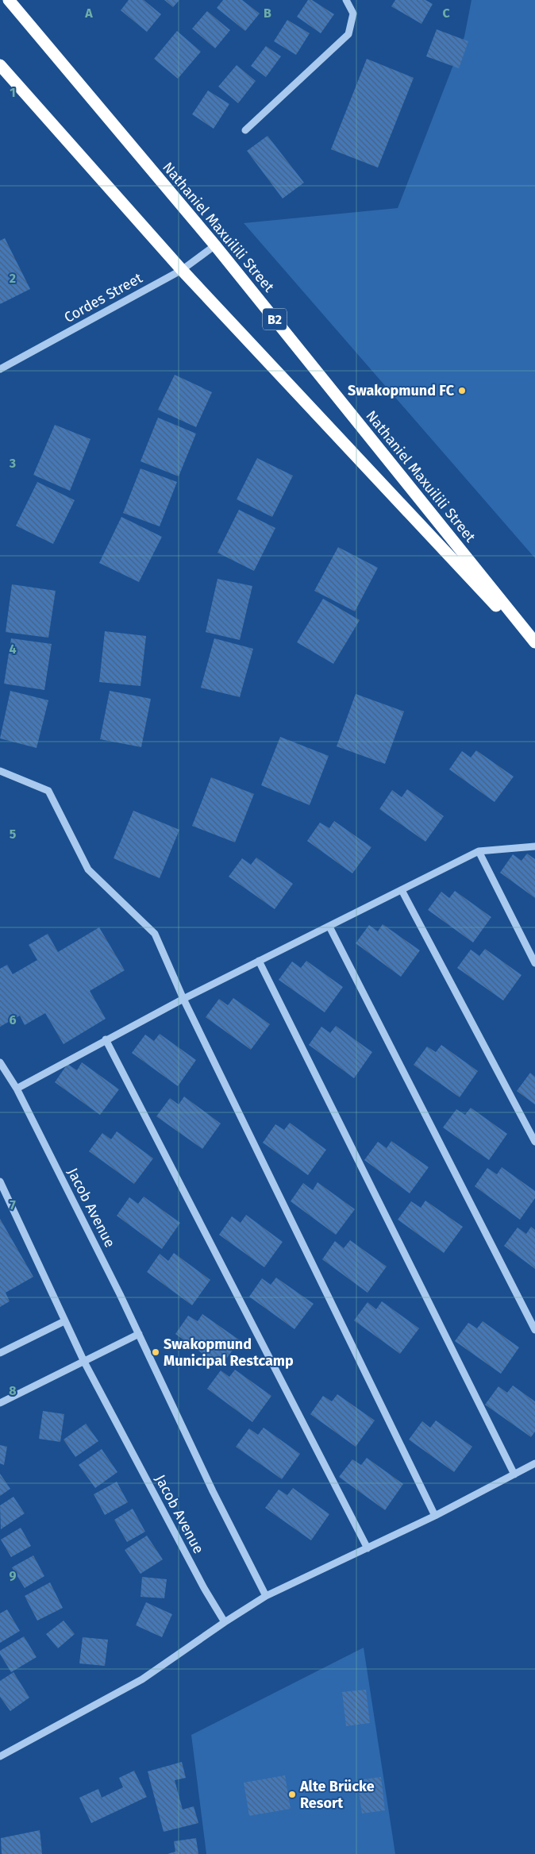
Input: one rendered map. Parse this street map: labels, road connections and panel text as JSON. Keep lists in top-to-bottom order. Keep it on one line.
{"streets":{"highway":["Nathaniel Maxuilili Street","B2"],"street":["Cordes Street","Jacob Avenue"]},"crossings":[["Nathaniel Maxuilili Street","Cordes Street"]],"places":["Swakopmund FC","Swakopmund Municipal Restcamp","Alte Brücke Resort"],"grid":{"columns":["A","B","C"],"rows":["1","2","3","4","5","6","7","8","9"]}}
